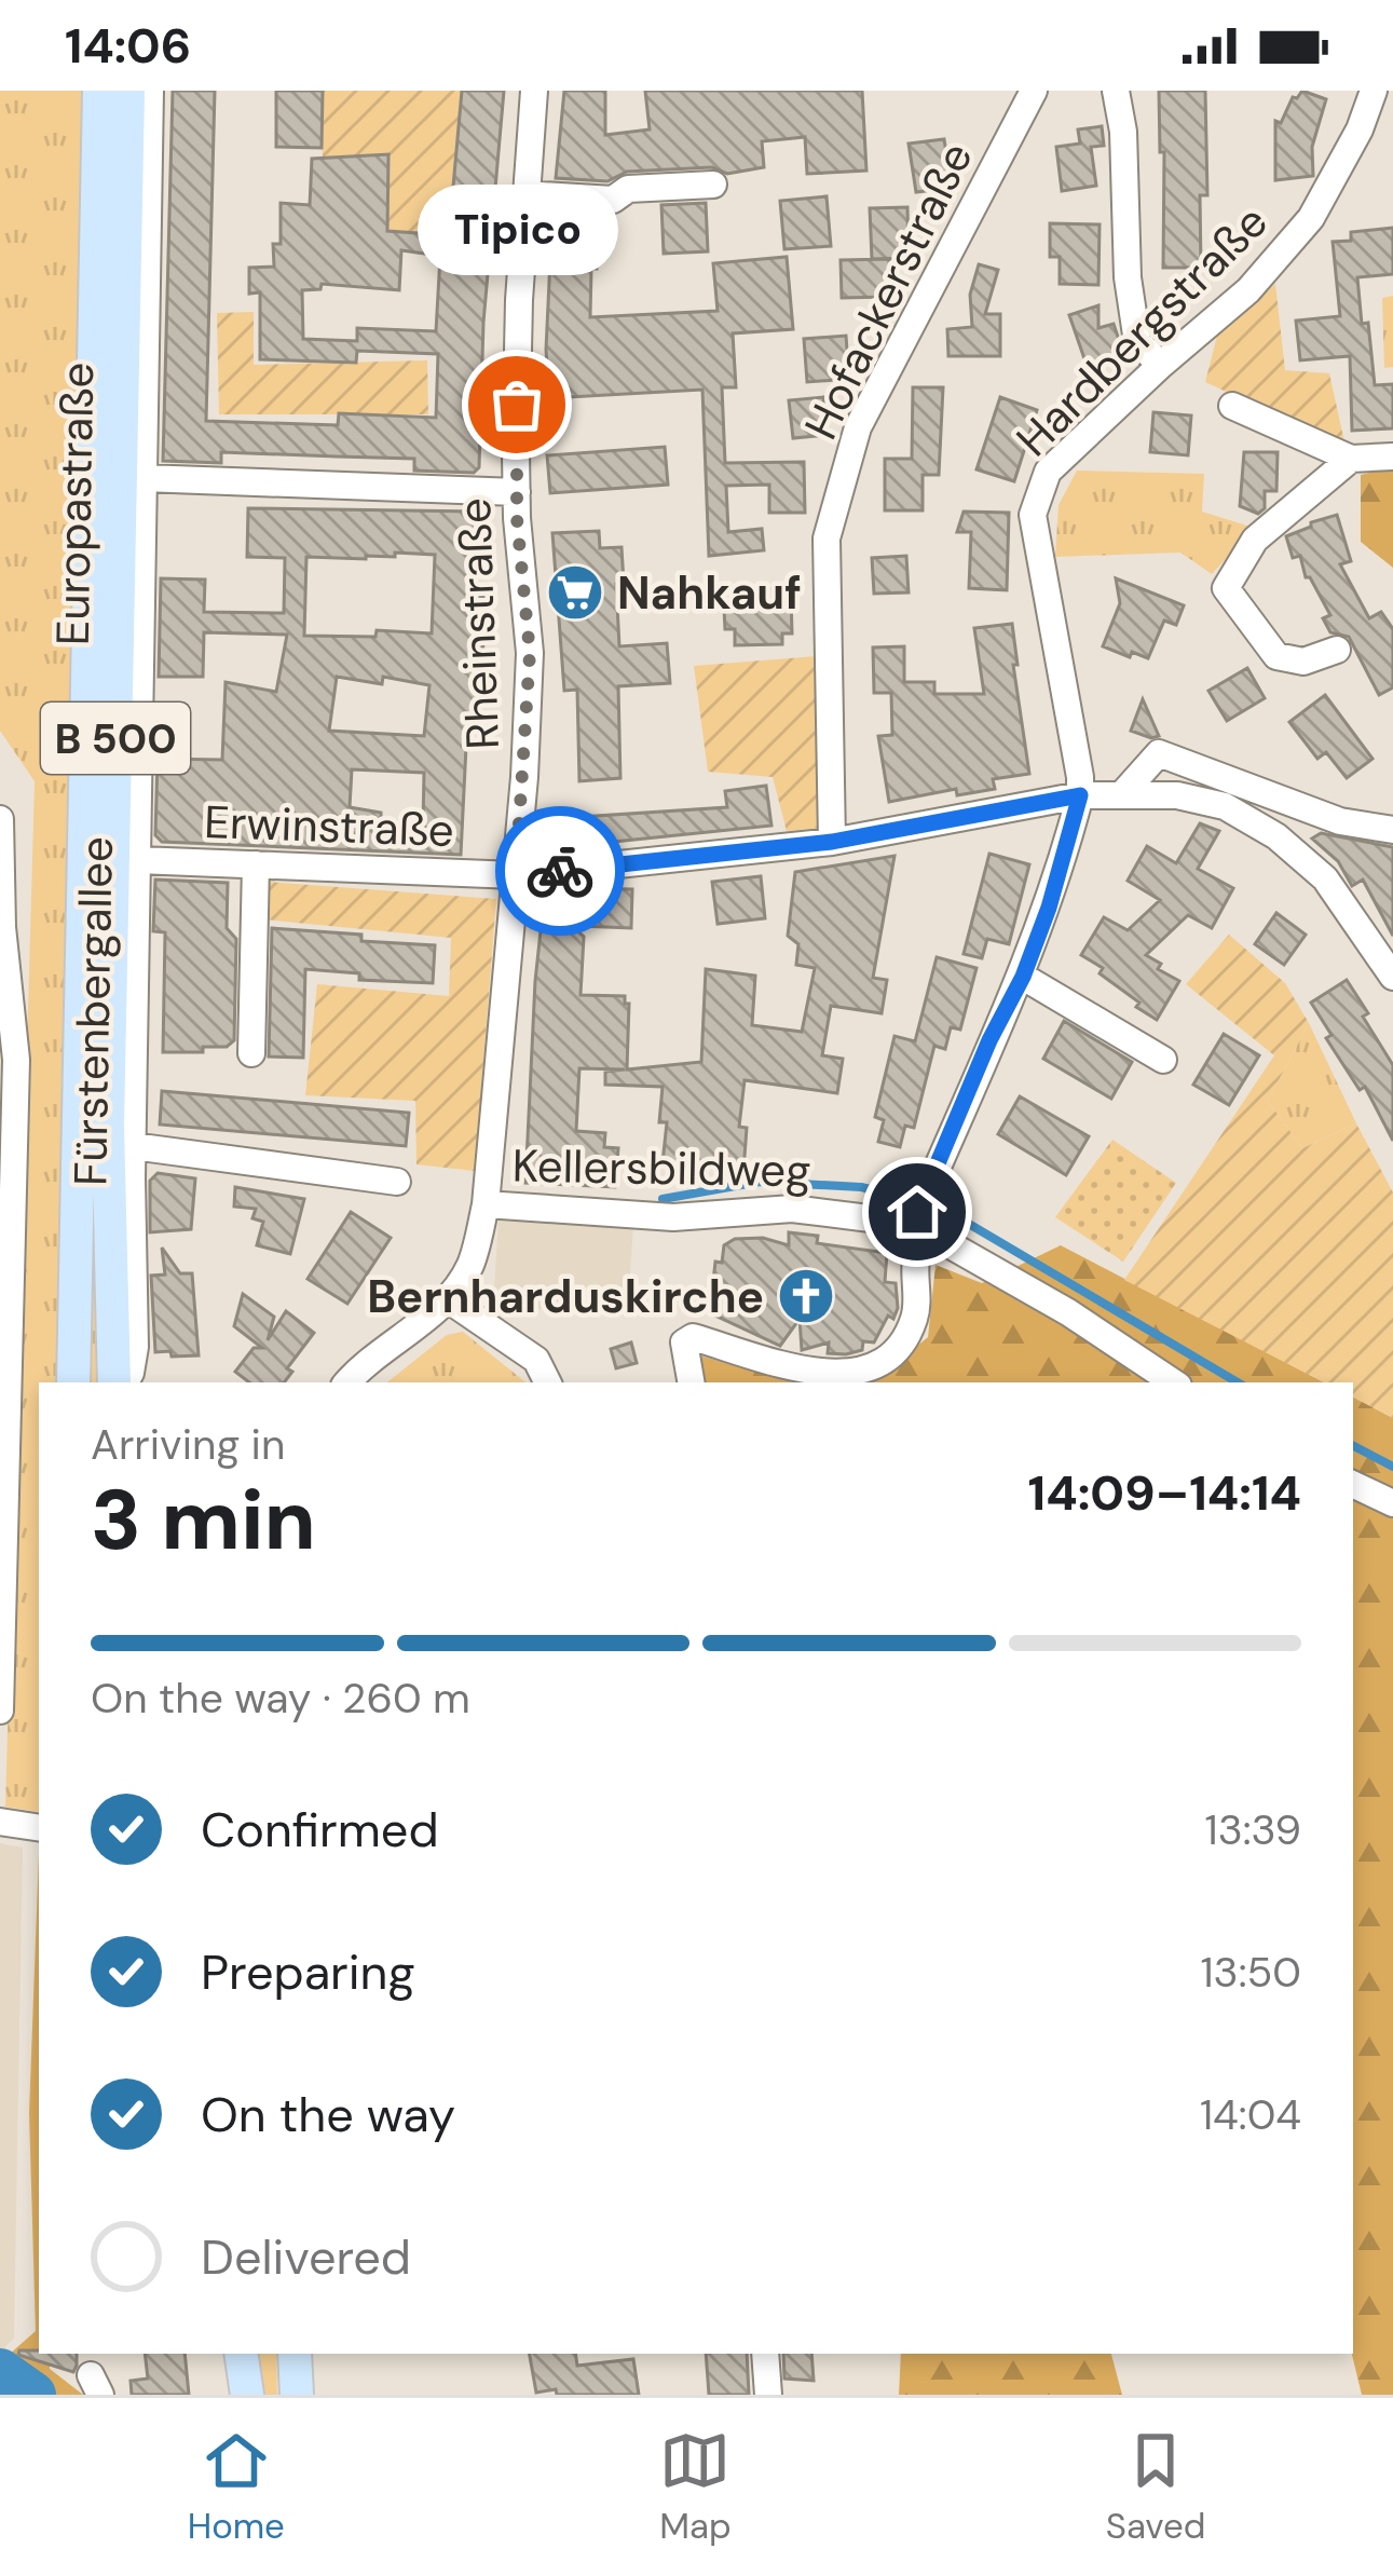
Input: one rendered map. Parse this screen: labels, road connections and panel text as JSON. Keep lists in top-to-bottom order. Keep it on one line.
{"streets":{"main road":["Europastraße","B 500"],"street":["Hofackerstraße","Hardbergstraße","Rheinstraße","Erwinstraße","Fürstenbergallee","Kellersbildweg"]},"crossings":[["Hofackerstraße","Erwinstraße"],["Hardbergstraße","Erwinstraße"],["Rheinstraße","Erwinstraße"],["Rheinstraße","Kellersbildweg"],["Erwinstraße","Fürstenbergallee"]],"places":{"other":["Tipico"],"supermarket":["Nahkauf"],"church":["Bernharduskirche"]},"page":{"status":"14:06","bubble":"Tipico","heading":["3 min","Arriving in","14:09–14:14"],"bar":"On the way · 260 m","list":[["Confirmed","13:39"],["Preparing","13:50"],["On the way","14:04"],"Delivered"],"tabs":["Home","Map","Saved"]}}
